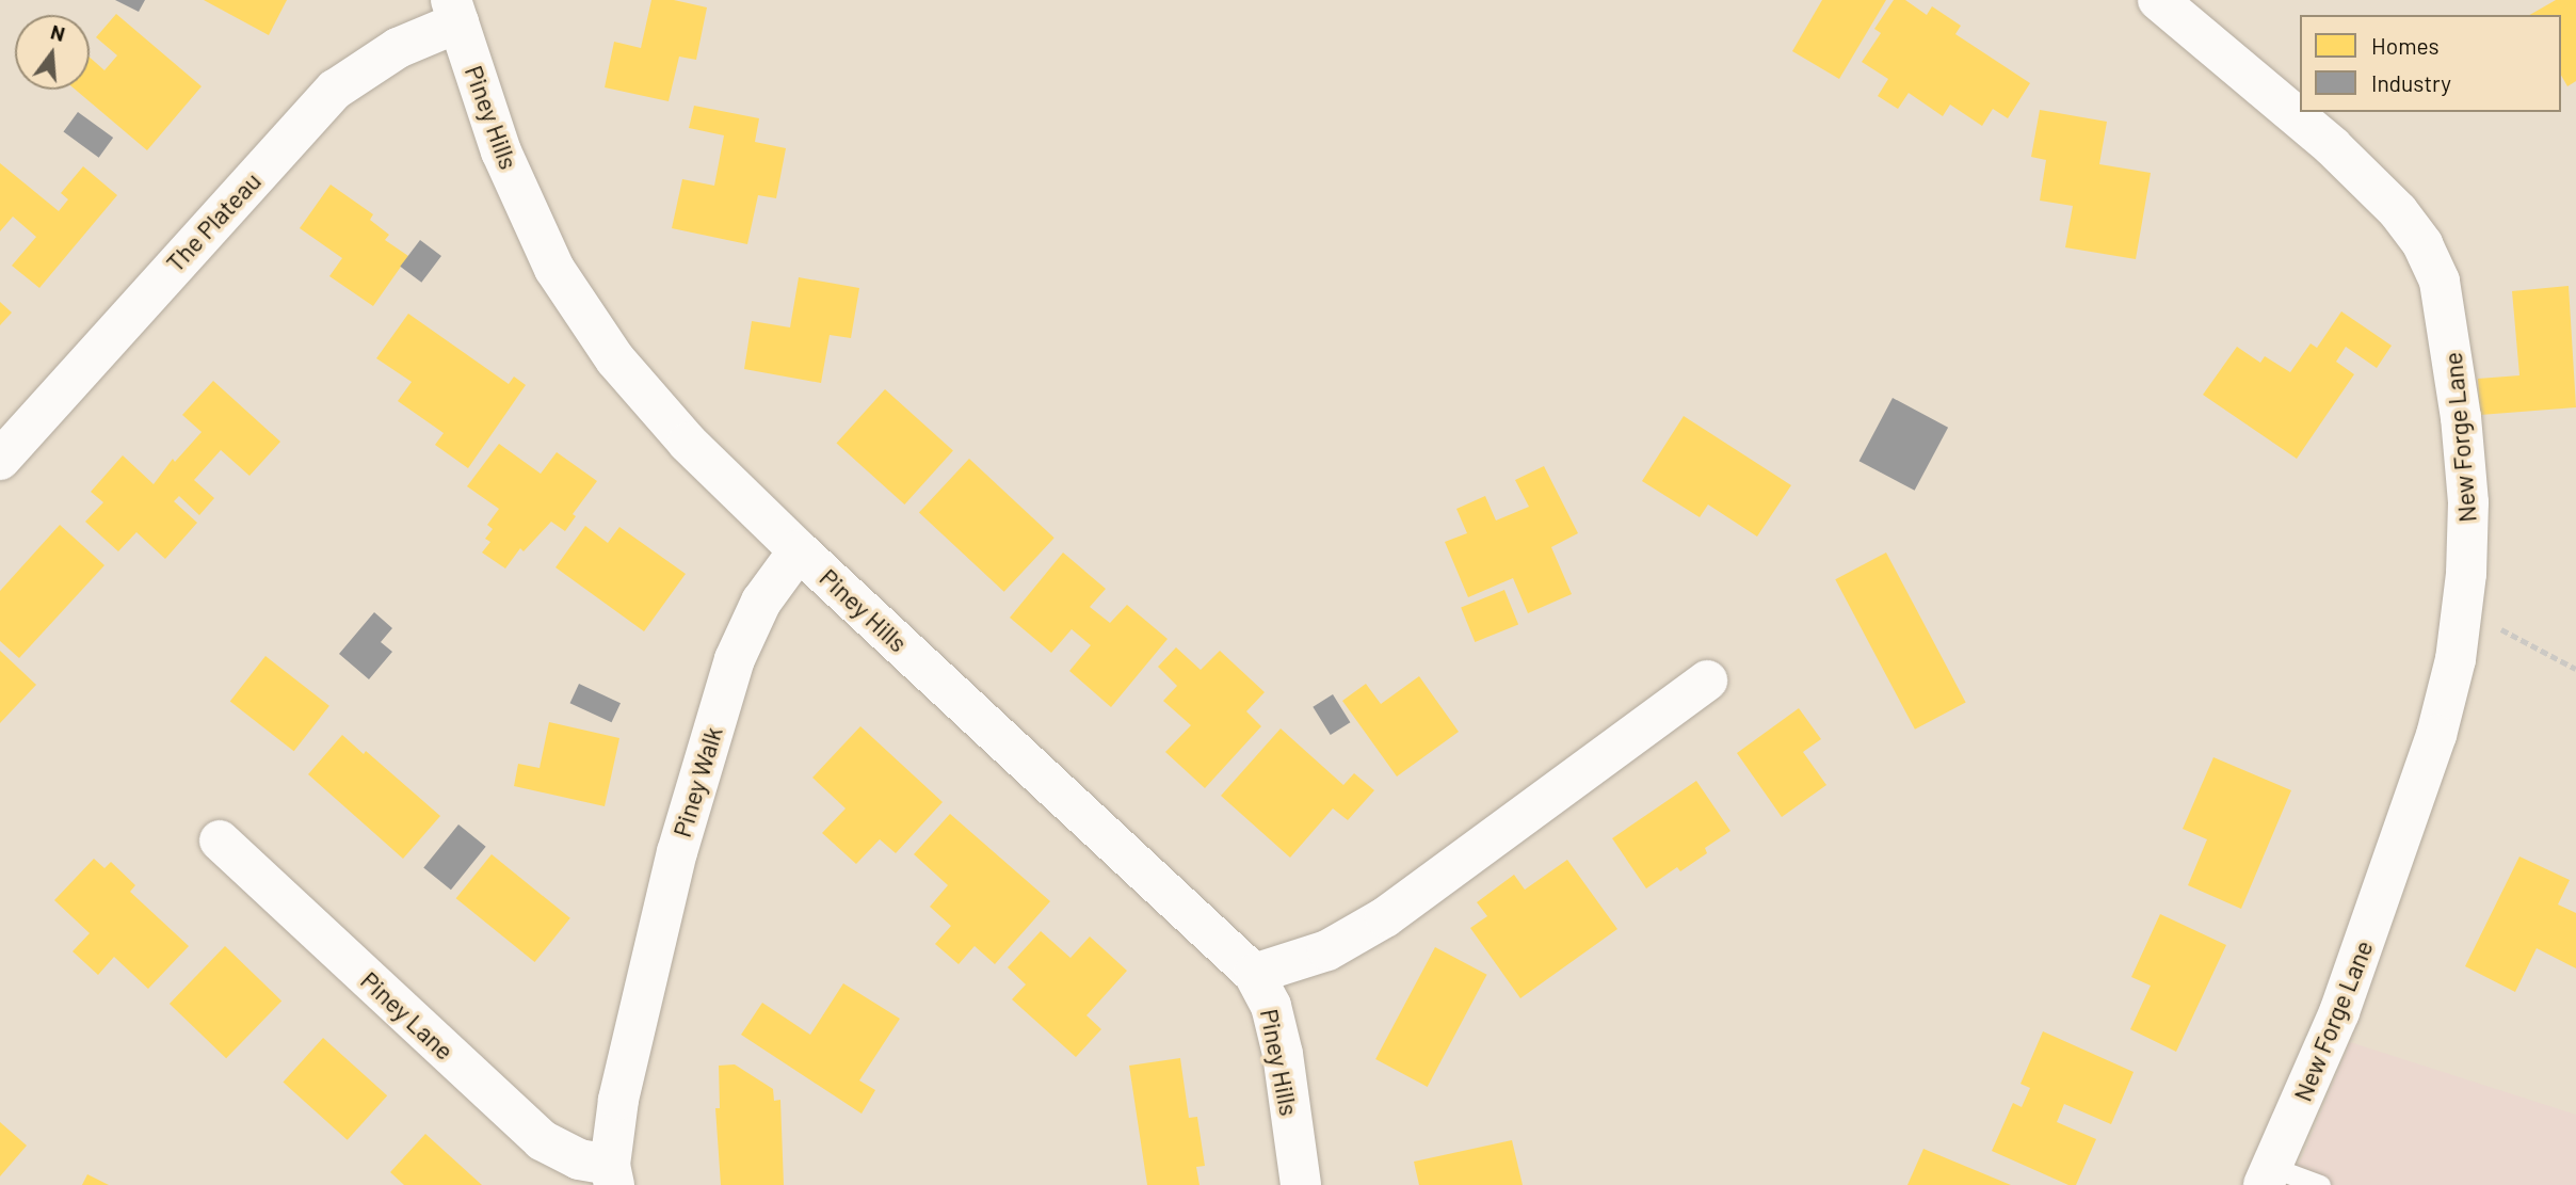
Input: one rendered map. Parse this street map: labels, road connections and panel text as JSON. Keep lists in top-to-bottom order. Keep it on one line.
{"streets":{"street":["Piney Hills","The Plateau","New Forge Lane","Piney Walk","Piney Lane"]},"crossings":[["Piney Hills","The Plateau"],["Piney Hills","Piney Walk"],["Piney Walk","Piney Lane"]],"legend":["Homes","Industry"],"north":"top"}
